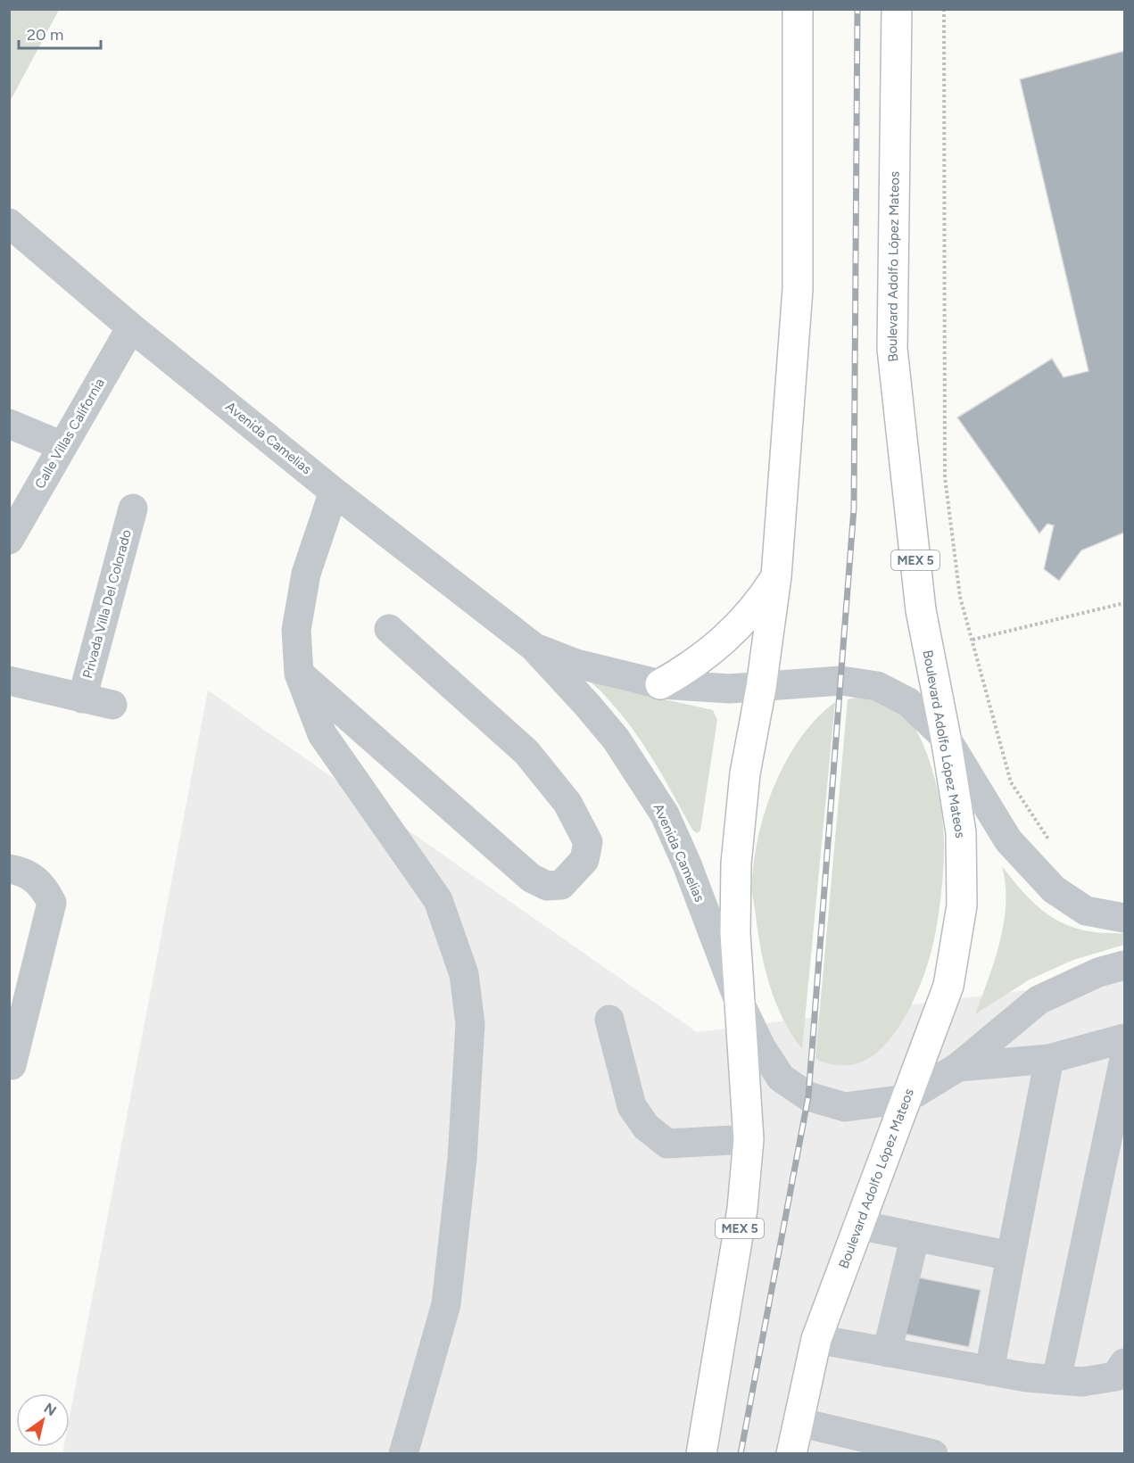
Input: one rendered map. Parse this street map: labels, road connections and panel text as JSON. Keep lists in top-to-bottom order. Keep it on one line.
{"streets":{"main road":["Boulevard Adolfo López Mateos","MEX 5"],"street":["Calle Villas California","Avenida Camelias","Privada Villa Del Colorado"]},"crossings":[["Boulevard Adolfo López Mateos","Avenida Camelias"],["Calle Villas California","Avenida Camelias"],["Avenida Camelias","MEX 5"]],"scale_bar":"20 m","north":"top right"}
